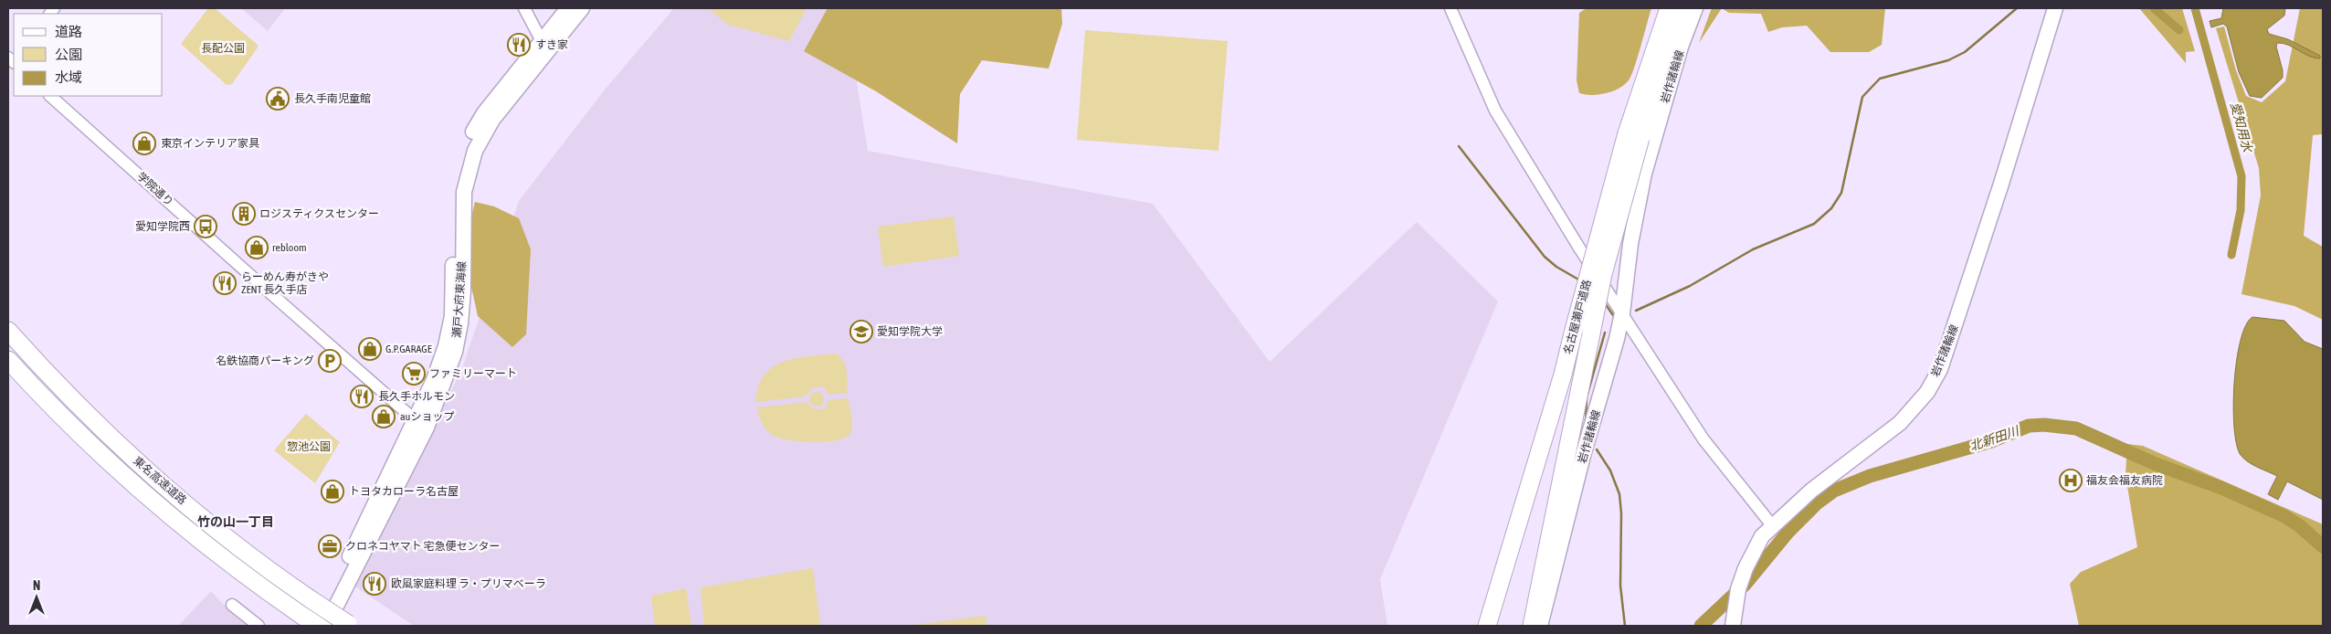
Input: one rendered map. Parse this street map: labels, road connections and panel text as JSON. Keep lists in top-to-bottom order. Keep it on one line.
{"streets":{"highway":["名古屋瀬戸道路","東名高速道路"],"main road":["岩作諸輪線","瀬戸大府東海線"],"street":["学院通り"]},"crossings":[["岩作諸輪線","名古屋瀬戸道路"],["学院通り","瀬戸大府東海線"],["瀬戸大府東海線","東名高速道路"]],"districts":["竹の山一丁目"],"water":["愛知用水","北新田川"],"parks":["長配公園","惣池公園"],"places":{"restaurant":["すき家","らーめん寿がきや ZENT 長久手店","長久手ホルモン","欧風家庭料理 ラ・プリマベーラ"],"public building":["長久手南児童館"],"shop":["東京インテリア家具","rebloom","G.P.GARAGE","auショップ","トヨタカローラ名古屋"],"building":["ロジスティクスセンター"],"bus stop":["愛知学院西"],"school or university":["愛知学院大学"],"parking":["名鉄協商パーキング"],"supermarket":["ファミリーマート"],"hospital":["福友会福友病院"],"office":["クロネコヤマト 宅急便センター"]},"legend":["道路","公園","水域"],"north":"top"}
